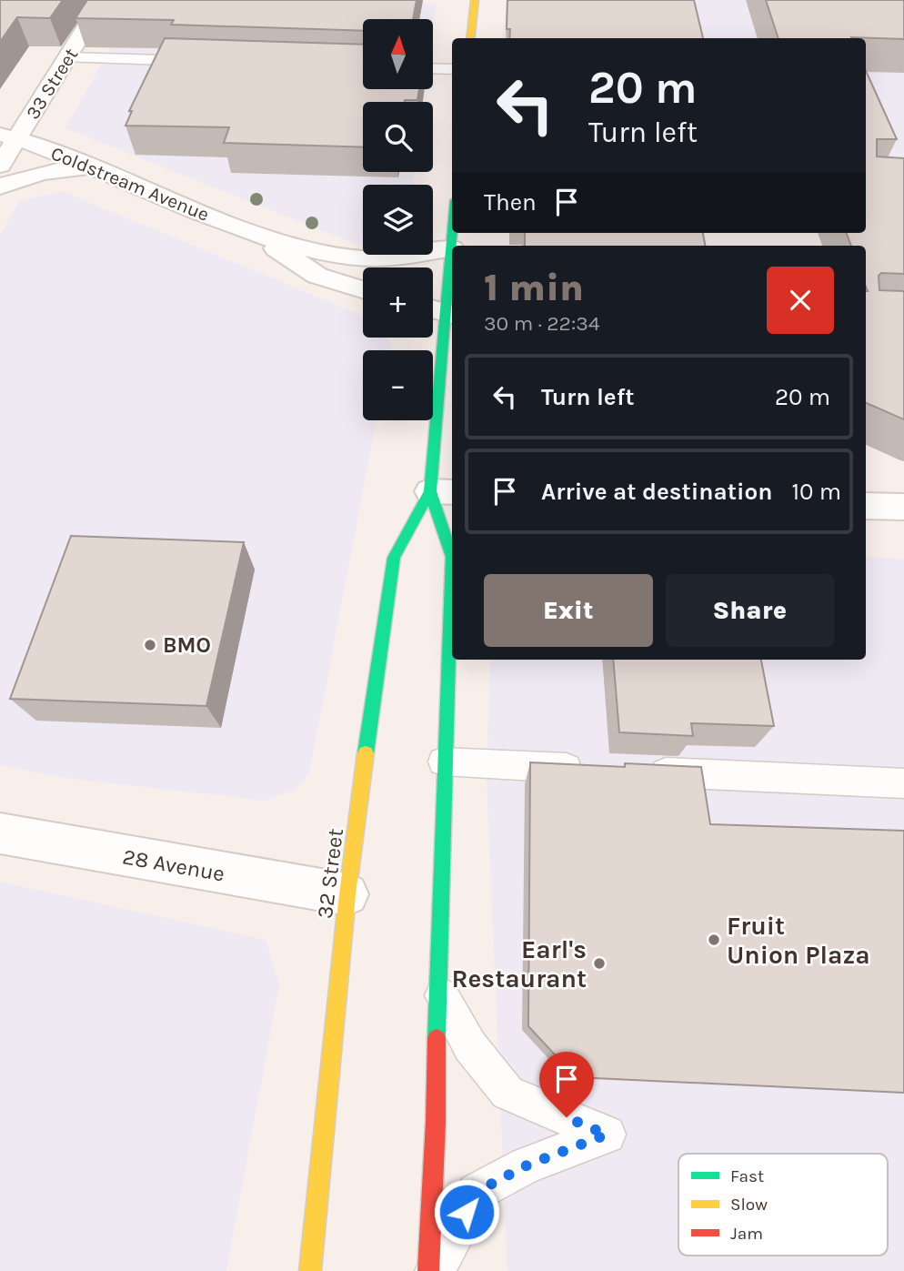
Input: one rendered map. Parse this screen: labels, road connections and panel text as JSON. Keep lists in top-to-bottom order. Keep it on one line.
{"streets":{"highway":["32 Street"],"street":["33 Street","Coldstream Avenue","28 Avenue"]},"crossings":[["33 Street","Coldstream Avenue"],["Coldstream Avenue","32 Street"],["28 Avenue","32 Street"]],"places":["BMO","Fruit Union Plaza","Earl's Restaurant"],"legend":["Fast","Slow","Jam"],"north":"top","page":{"map_buttons":["+","−"],"turn":["20 m","Turn left"],"then":"Then","heading":["1 min","30 m · 22:34"],"list":[{"name":"Turn left","value":"20 m"},{"name":"Arrive at destination","value":"10 m"}],"buttons":["Exit","Share"]}}
